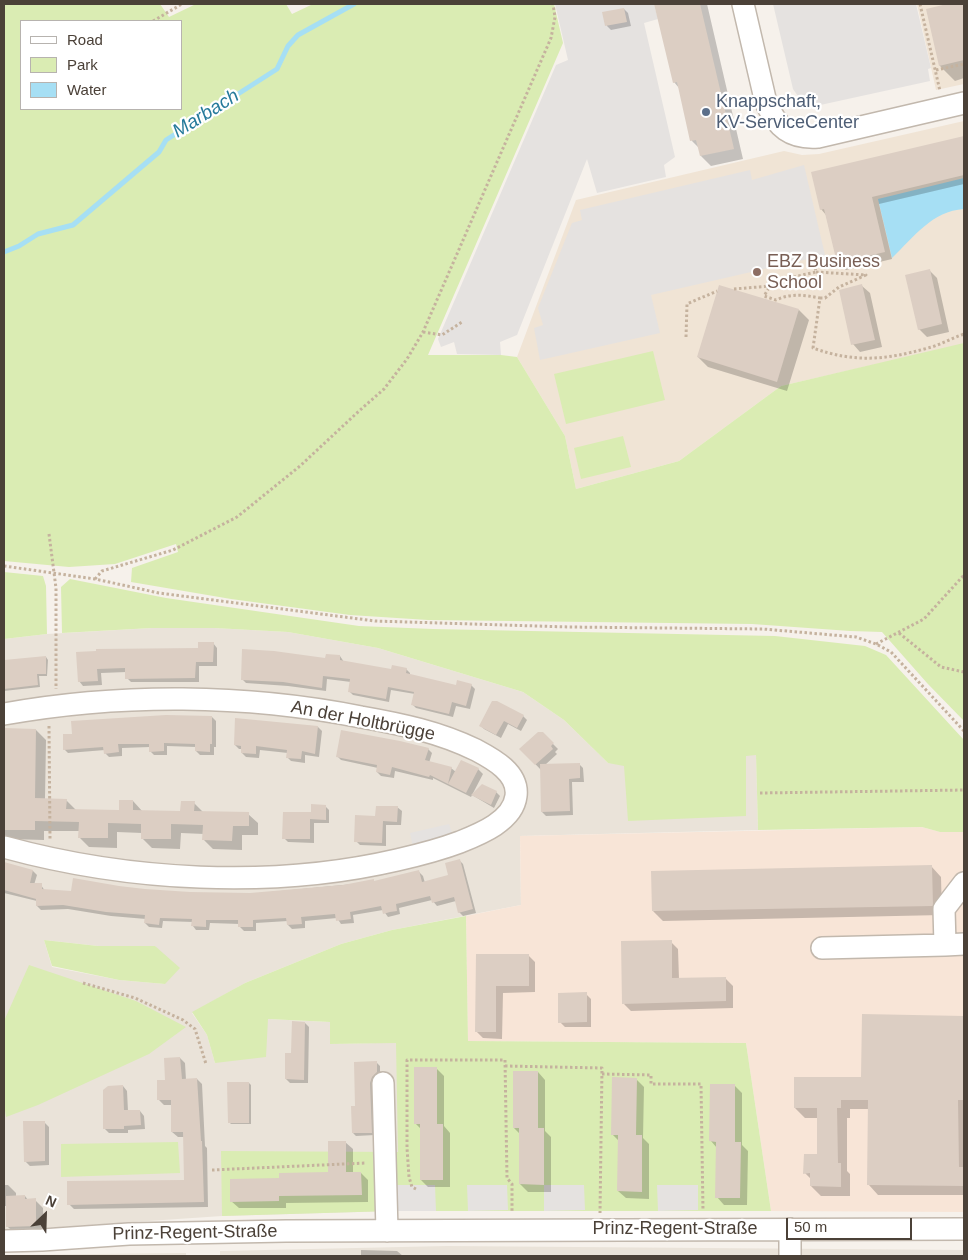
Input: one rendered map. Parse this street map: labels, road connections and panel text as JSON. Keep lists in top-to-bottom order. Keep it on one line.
{"streets":{"street":["An der Holtbrügge","Prinz-Regent-Straße"]},"water":["Marbach"],"places":["Knappschaft, KV-ServiceCenter","EBZ Business School"],"legend":["Road","Park","Water"],"scale_bar":"50 m","north":"top right"}
